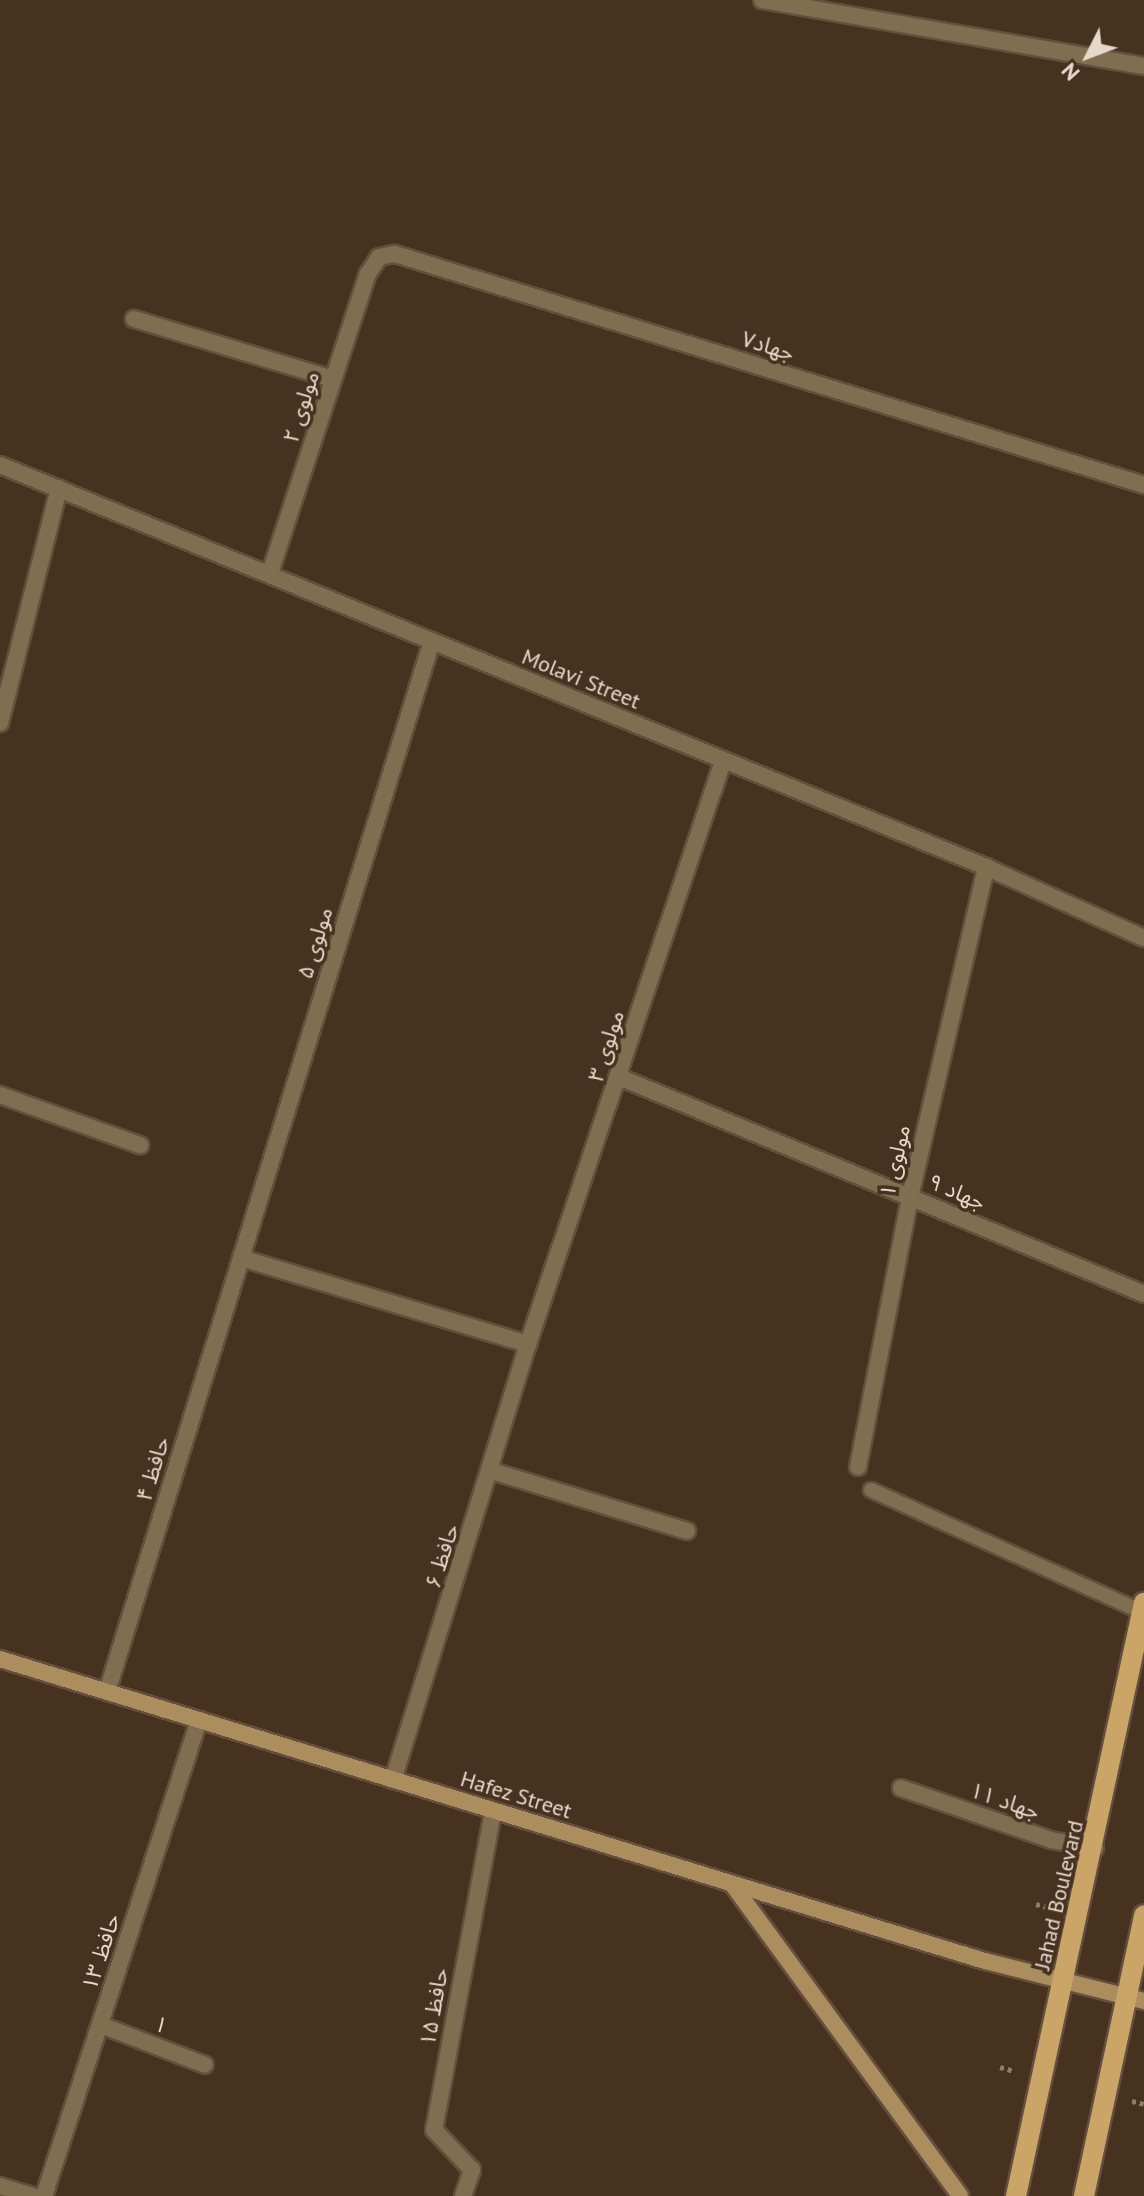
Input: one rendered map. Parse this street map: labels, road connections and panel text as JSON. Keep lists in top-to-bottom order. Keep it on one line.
{"streets":{"main road":["Hafez Street","Jahad Boulevard"],"street":["جهاد۷","مولوی ۲","Molavi Street","مولوی ۵","مولوی ۳","مولوی ۱","جهاد ۹","حافظ ۴","حافظ ۶","جهاد ۱۱","حافظ ۱۳","حافظ ۱۵","۱"]},"crossings":[["جهاد۷","مولوی ۲"],["مولوی ۲","Molavi Street"],["Molavi Street","مولوی ۵"],["Molavi Street","مولوی ۳"],["Molavi Street","مولوی ۱"],["مولوی ۵","حافظ ۴"],["مولوی ۳","جهاد ۹"],["مولوی ۳","حافظ ۶"],["مولوی ۱","جهاد ۹"],["حافظ ۴","Hafez Street"],["حافظ ۶","Hafez Street"],["Hafez Street","Jahad Boulevard"],["Hafez Street","حافظ ۱۳"],["Hafez Street","حافظ ۱۵"],["جهاد ۱۱","Jahad Boulevard"],["حافظ ۱۳","۱"]],"north":"bottom left"}
